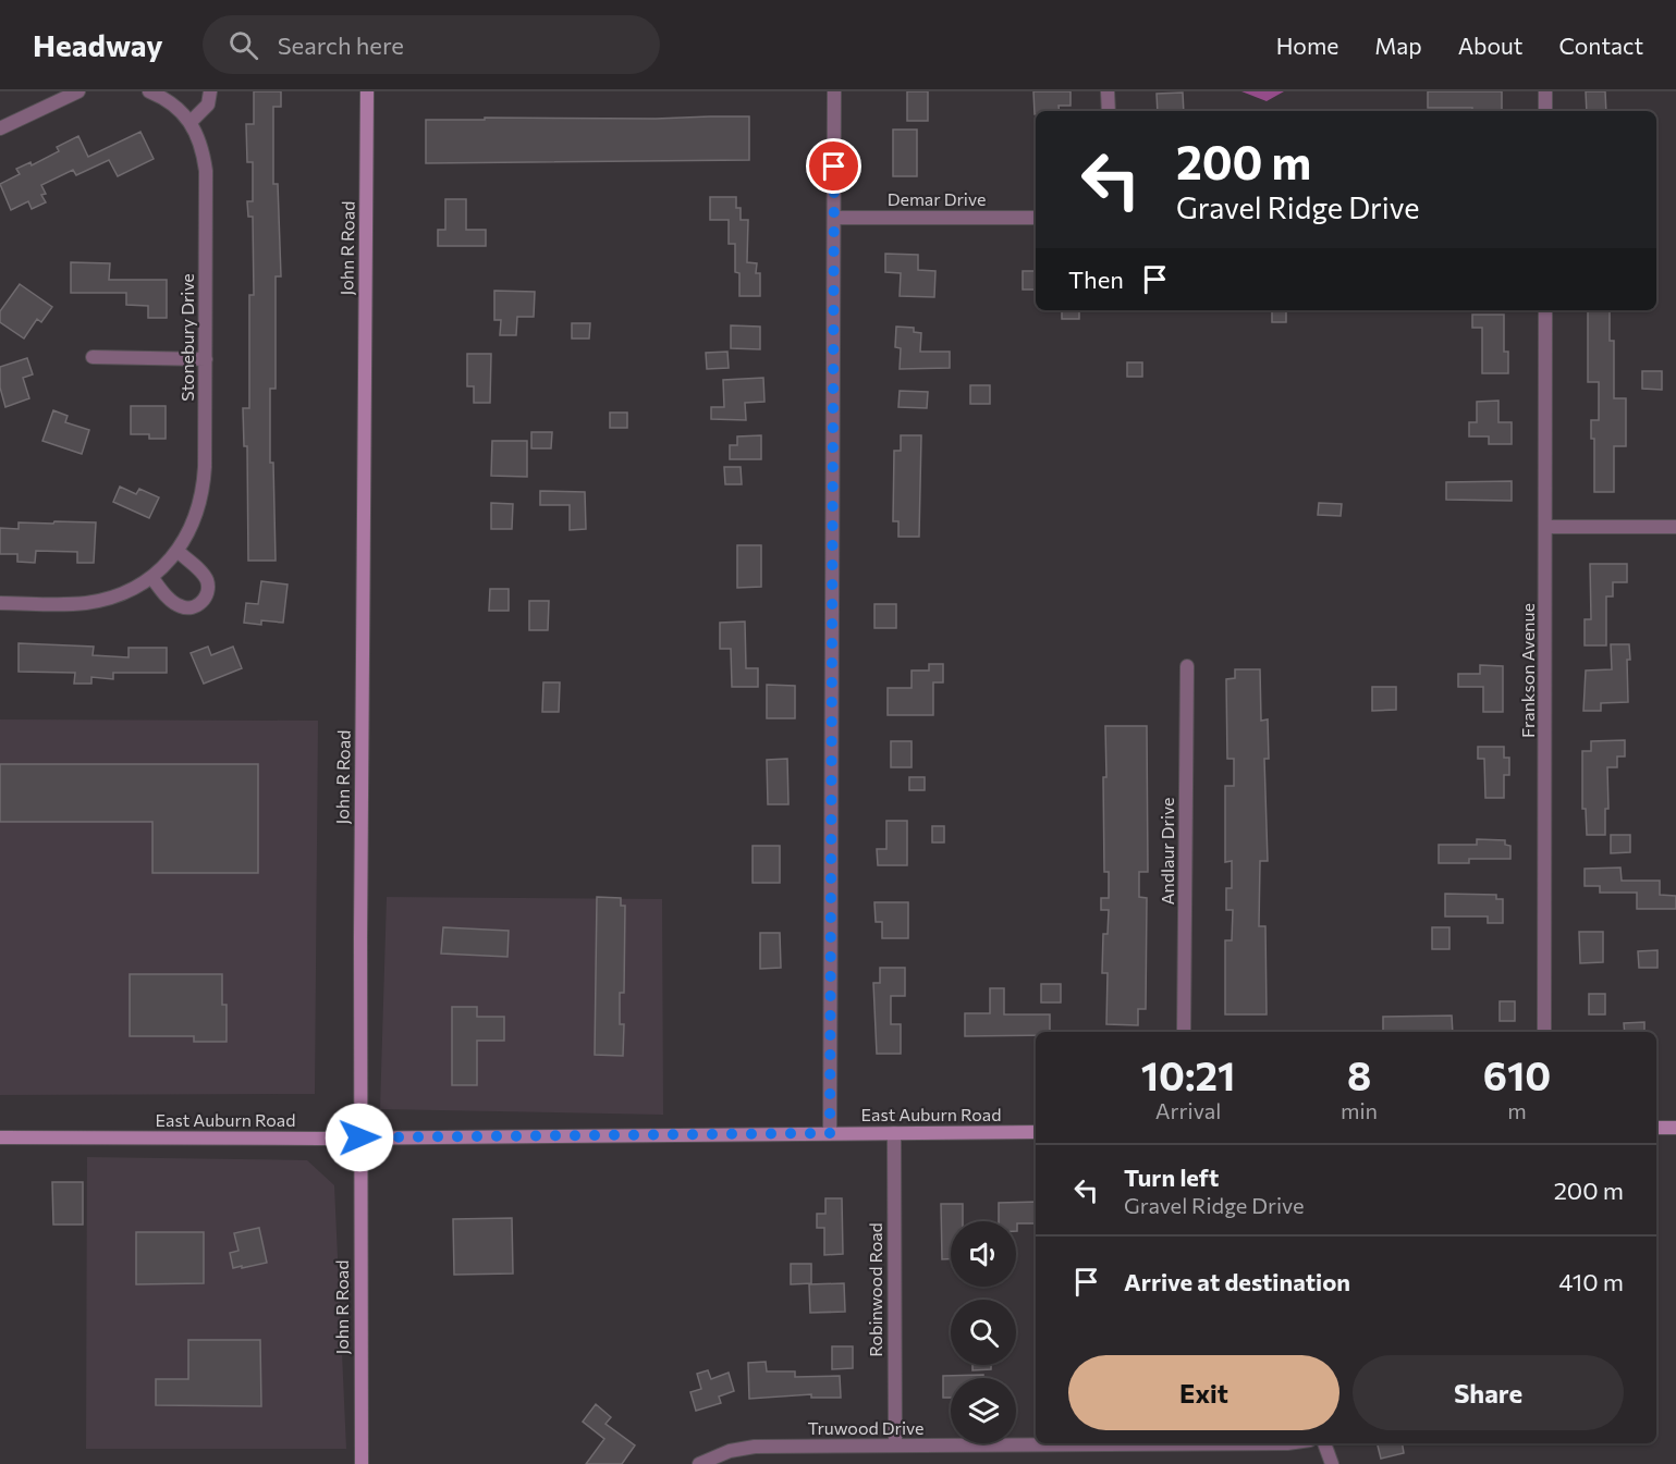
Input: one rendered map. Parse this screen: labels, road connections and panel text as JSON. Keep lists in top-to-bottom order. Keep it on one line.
{"streets":{"main road":["John R Road","East Auburn Road"],"street":["Demar Drive","Stonebury Drive","Frankson Avenue","Andlaur Drive","Robinwood Road","Truwood Drive"]},"crossings":[["John R Road","East Auburn Road"],["East Auburn Road","Robinwood Road"],["Robinwood Road","Truwood Drive"]],"page":{"header":"Headway","search":"Search here","nav":["Home","Map","About","Contact"],"turn":["200 m","Gravel Ridge Drive"],"then":"Then","eta":["10:21","Arrival","8","min","610","m"],"list":[{"name":"Turn left","note":"Gravel Ridge Drive","value":"200 m"},{"name":"Arrive at destination","value":"410 m"}],"buttons":["Exit","Share"]}}
